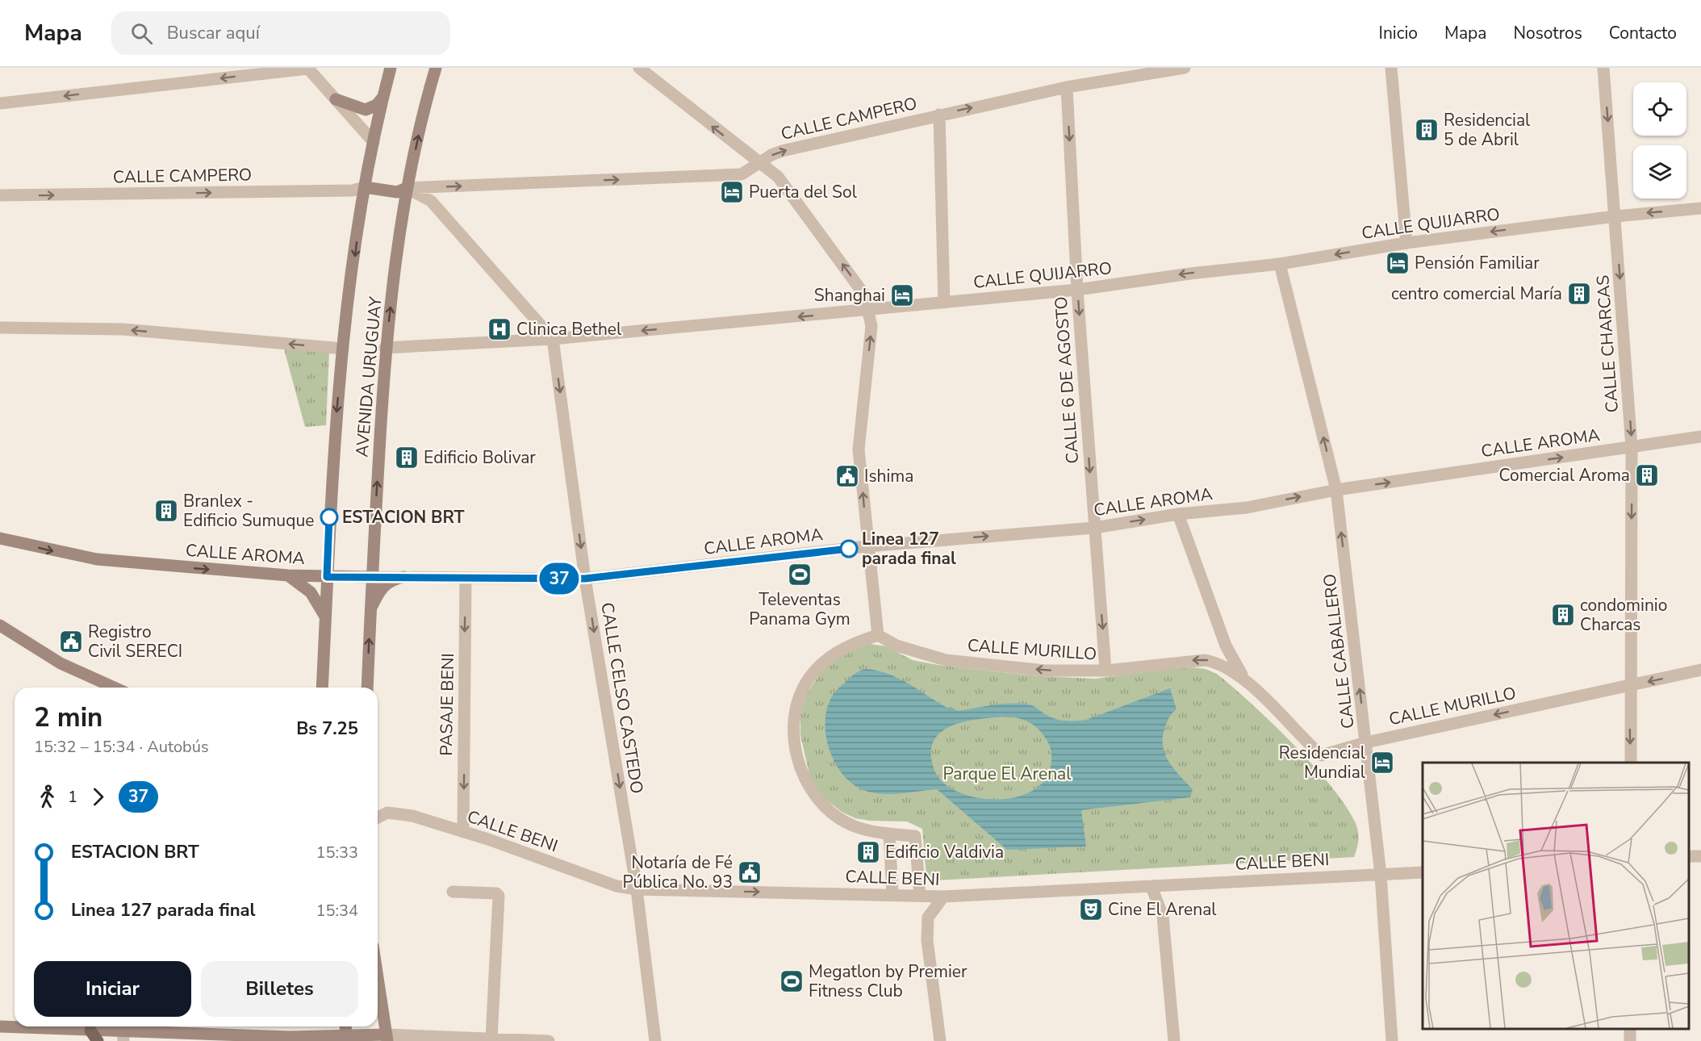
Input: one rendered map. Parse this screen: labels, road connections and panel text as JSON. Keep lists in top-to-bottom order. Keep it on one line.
{"streets":{"main road":["AVENIDA URUGUAY","CALLE AROMA"],"street":["CALLE CAMPERO","CALLE QUIJARRO","CALLE CHARCAS","CALLE 6 DE AGOSTO","CALLE MURILLO","CALLE CABALLERO","CALLE CELSO CASTEDO","PASAJE BENI","CALLE BENI"]},"crossings":[["CALLE CAMPERO","AVENIDA URUGUAY"],["CALLE CAMPERO","CALLE 6 DE AGOSTO"],["CALLE QUIJARRO","CALLE CHARCAS"],["CALLE QUIJARRO","AVENIDA URUGUAY"],["CALLE QUIJARRO","CALLE 6 DE AGOSTO"],["CALLE QUIJARRO","CALLE CABALLERO"],["CALLE QUIJARRO","CALLE CELSO CASTEDO"],["CALLE CHARCAS","CALLE AROMA"],["CALLE CHARCAS","CALLE MURILLO"],["AVENIDA URUGUAY","CALLE AROMA"],["CALLE 6 DE AGOSTO","CALLE AROMA"],["CALLE 6 DE AGOSTO","CALLE MURILLO"],["CALLE AROMA","CALLE MURILLO"],["CALLE AROMA","CALLE CABALLERO"],["CALLE AROMA","CALLE CELSO CASTEDO"],["CALLE AROMA","PASAJE BENI"],["CALLE MURILLO","CALLE CABALLERO"],["CALLE CABALLERO","CALLE BENI"],["CALLE CELSO CASTEDO","CALLE BENI"],["PASAJE BENI","CALLE BENI"]],"one_way":["CALLE CAMPERO","CALLE QUIJARRO","CALLE CHARCAS","CALLE 6 DE AGOSTO","CALLE AROMA","CALLE MURILLO","CALLE CABALLERO","CALLE CELSO CASTEDO","PASAJE BENI"],"parks":["Parque El Arenal"],"places":{"building":["Residencial 5 de Abril","centro comercial María","Edificio Bolivar","Comercial Aroma","Branlex - Edificio Sumuque","condominio Charcas","Edificio Valdivia"],"hotel":["Puerta del Sol","Pensión Familiar","Shanghai","Residencial Mundial"],"hospital":["Clinica Bethel"],"public building":["Ishima","Registro Civil SERECI","Notaría de Fé Pública No. 93"],"other":["ESTACION BRT","Linea 127 parada final"],"sports":["Televentas Panama Gym","Megatlon by Premier Fitness Club"],"theatre":["Cine El Arenal"]},"lines":["bus line 37"],"page":{"header":"Mapa","search":"Buscar aquí","nav":["Inicio","Mapa","Nosotros","Contacto"],"on_map":"37","heading":["2 min","15:32 – 15:34 · Autobús","Bs 7.25"],"legs":["1","37"],"list":[{"name":"ESTACION BRT","value":"15:33"},{"name":"Linea 127 parada final","value":"15:34"}],"buttons":["Iniciar","Billetes"]}}
